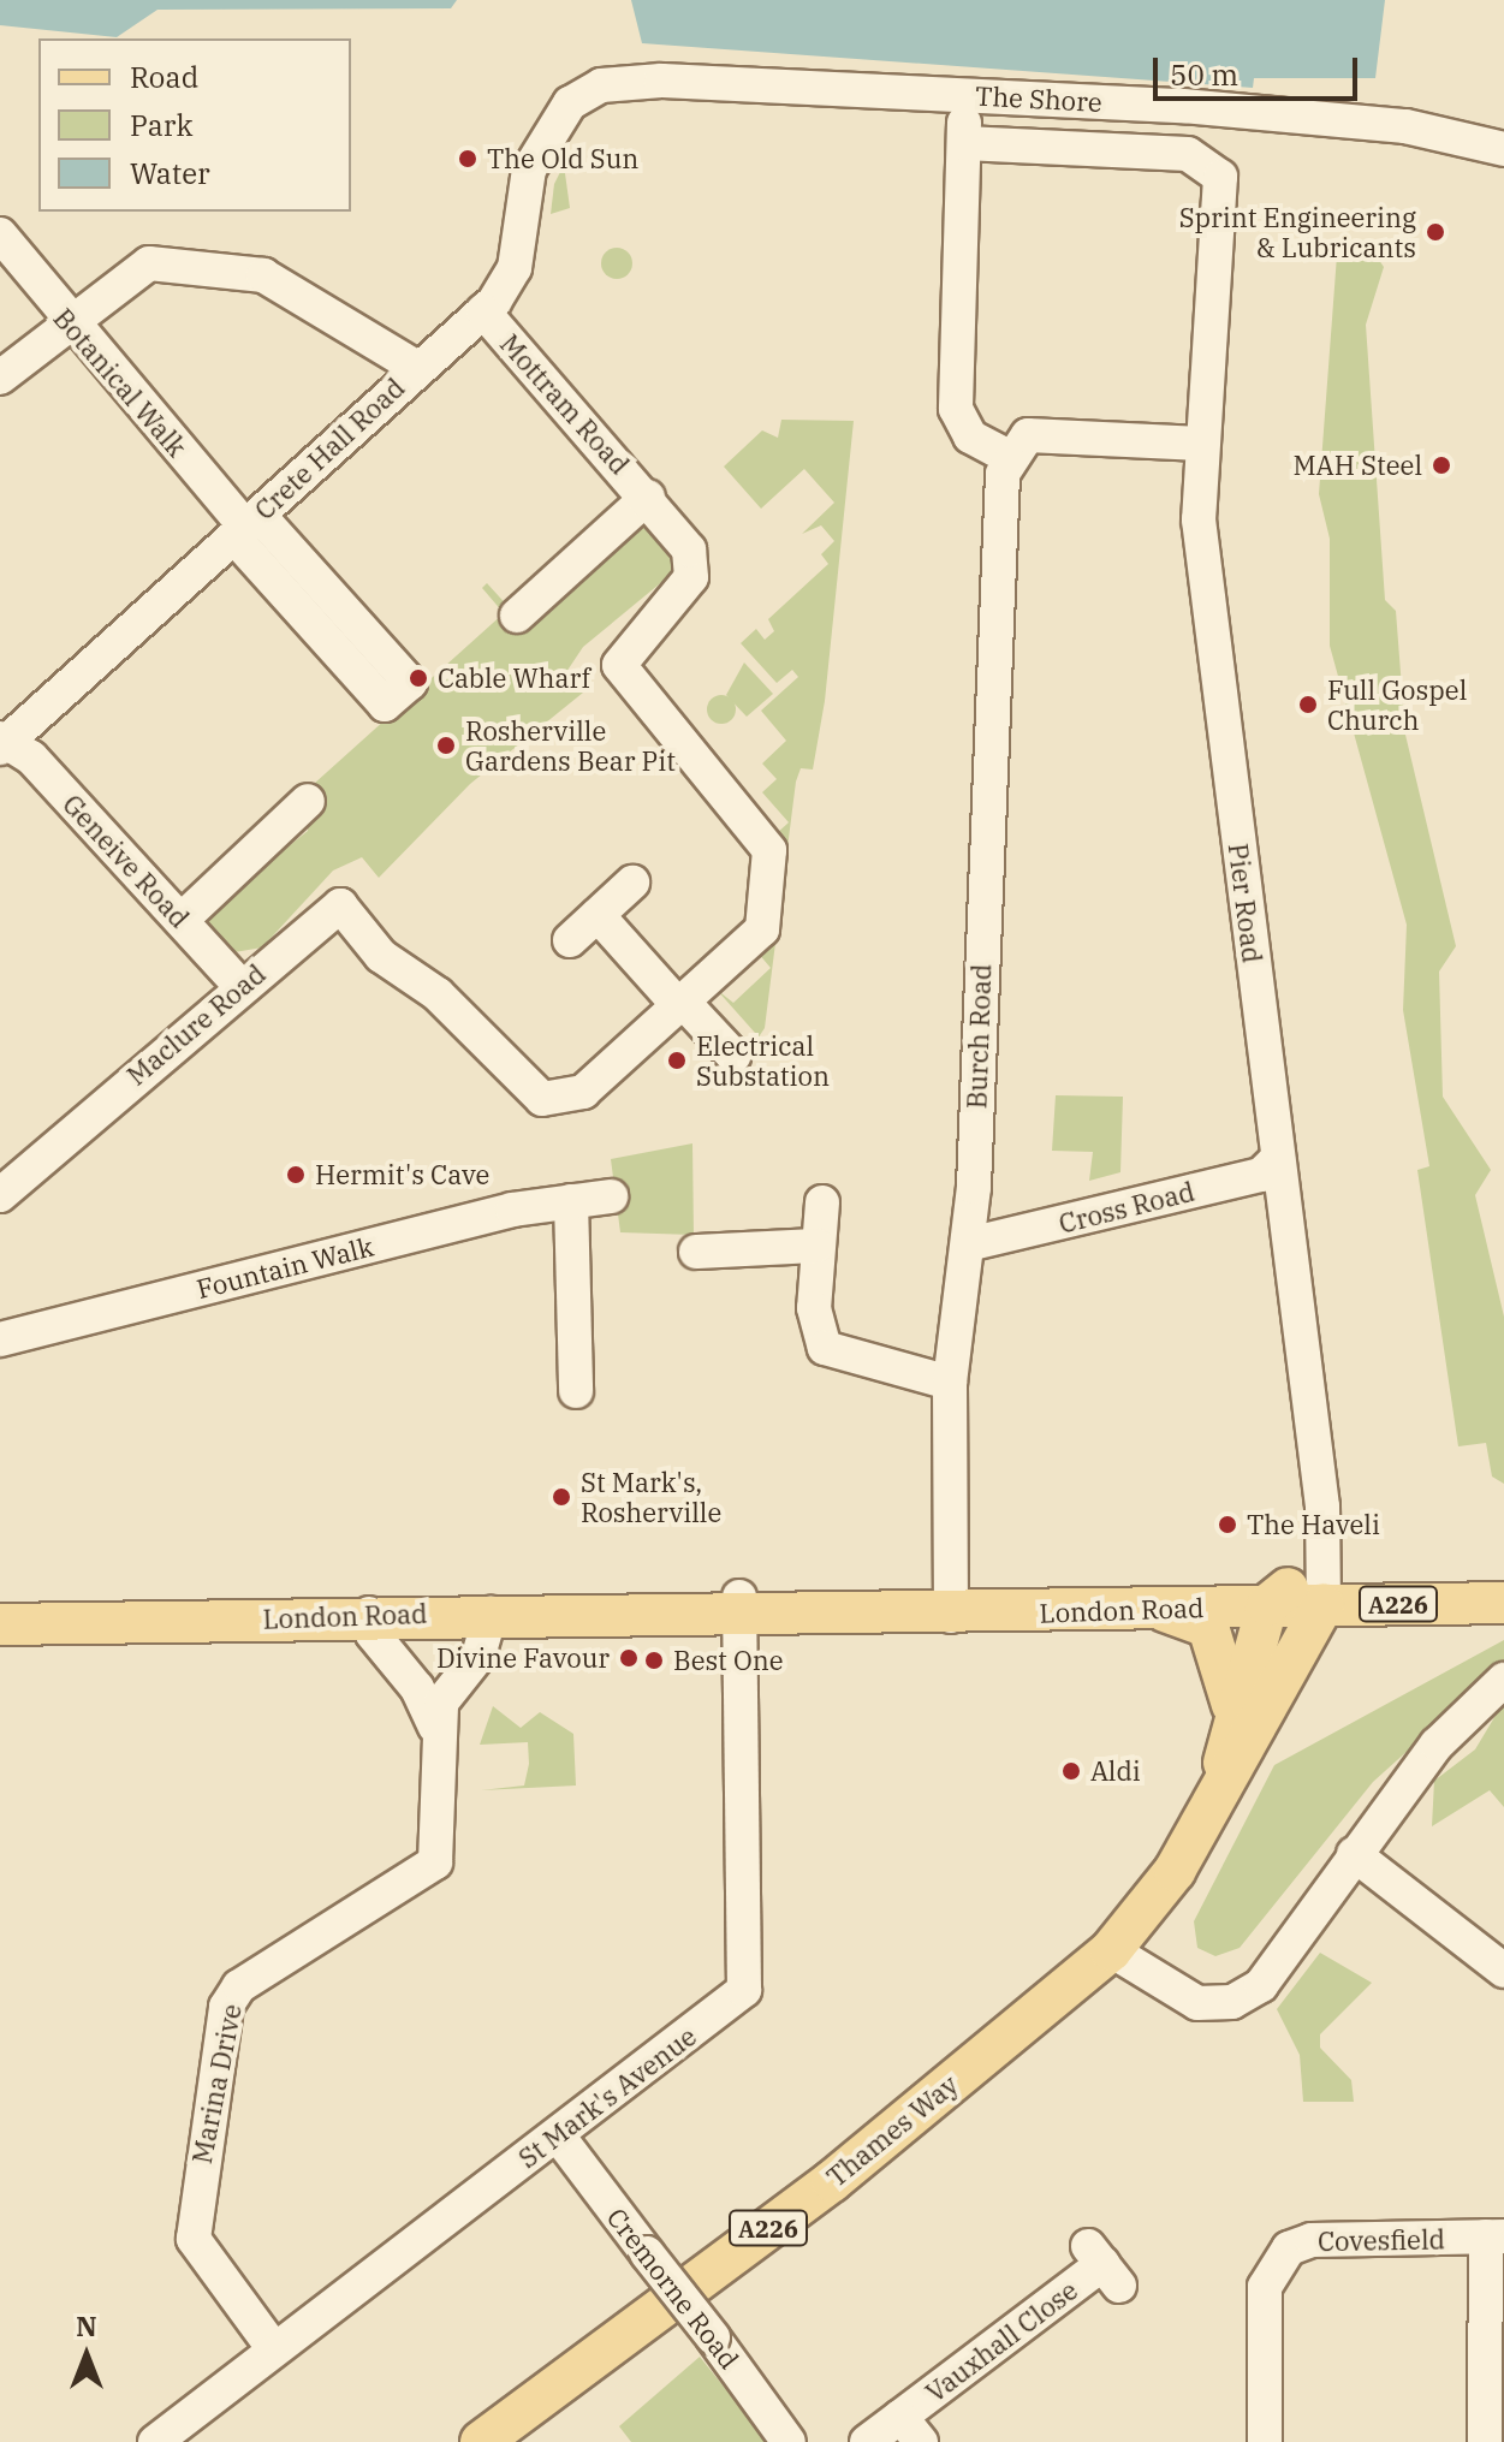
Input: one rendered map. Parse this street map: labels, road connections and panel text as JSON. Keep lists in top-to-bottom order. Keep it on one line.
{"streets":{"main road":["A226","London Road","Thames Way"],"street":["The Shore","Botanical Walk","Mottram Road","Crete Hall Road","Geneive Road","Pier Road","Maclure Road","Burch Road","Cross Road","Fountain Walk","Marina Drive","St Mark's Avenue","Covesfield","Cremorne Road","Vauxhall Close"]},"crossings":[["The Shore","Crete Hall Road"],["Botanical Walk","Crete Hall Road"],["Mottram Road","Crete Hall Road"],["Mottram Road","Maclure Road"],["Crete Hall Road","Geneive Road"],["Geneive Road","Maclure Road"],["Pier Road","Cross Road"],["Pier Road","London Road"],["Pier Road","Thames Way"],["Burch Road","Cross Road"],["Burch Road","London Road"],["A226","London Road"],["A226","Thames Way"],["London Road","Marina Drive"],["London Road","St Mark's Avenue"],["London Road","Thames Way"],["Marina Drive","St Mark's Avenue"],["St Mark's Avenue","Cremorne Road"]],"places":["The Old Sun","Sprint Engineering & Lubricants","MAH Steel","Cable Wharf","Full Gospel Church","Rosherville Gardens Bear Pit","Electrical Substation","Hermit's Cave","St Mark's, Rosherville","The Haveli","Divine Favour","Best One","Aldi"],"legend":["Road","Park","Water"],"scale_bar":"50 m","north":"top"}
